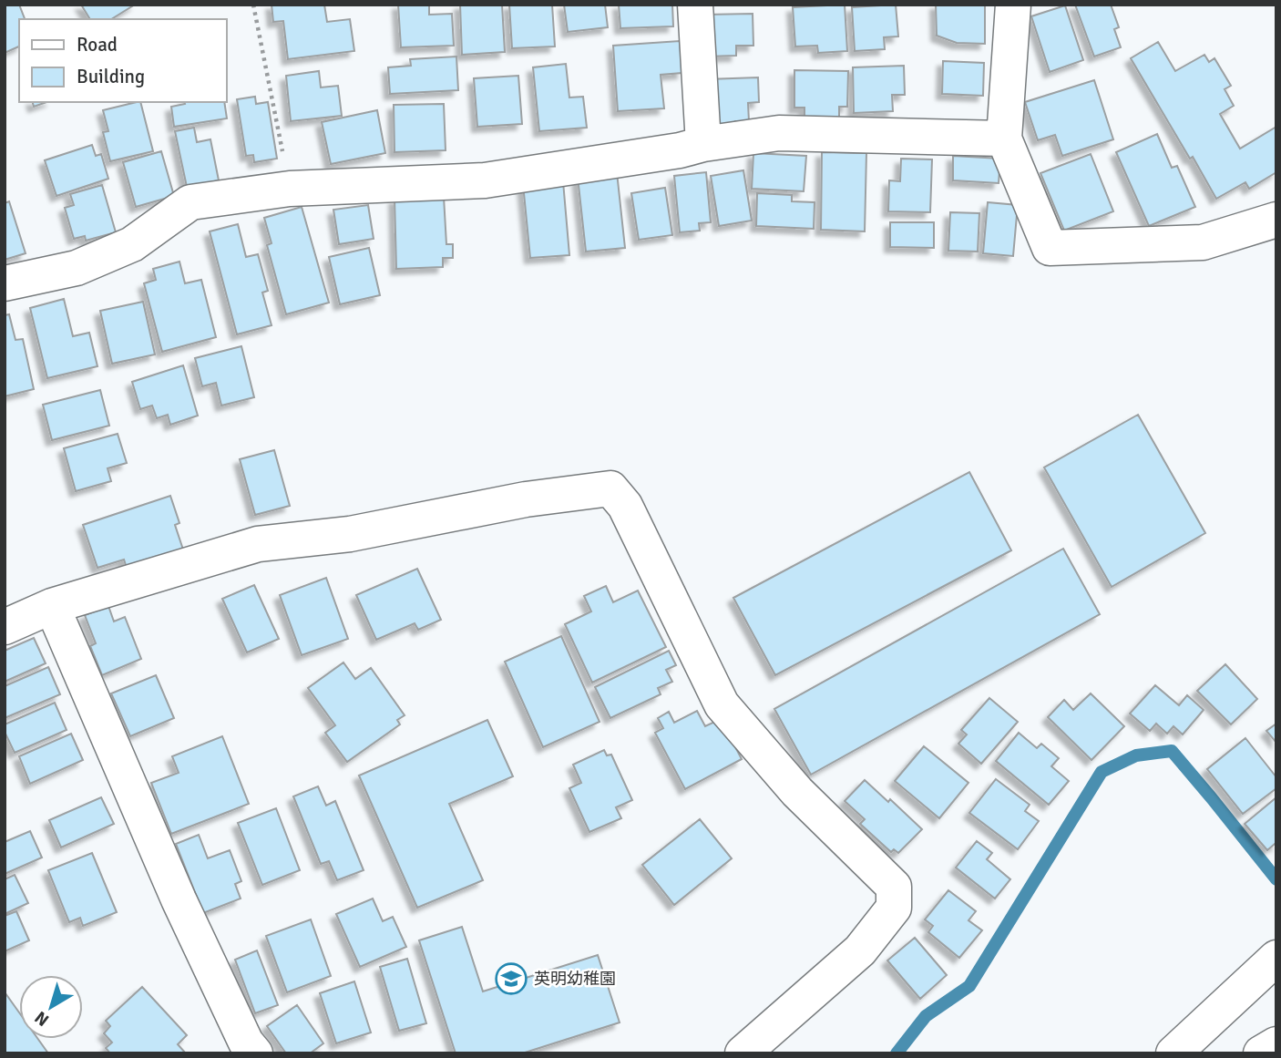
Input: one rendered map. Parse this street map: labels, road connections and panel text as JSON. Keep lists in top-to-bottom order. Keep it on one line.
{"places":{"school or university":["英明幼稚園"]},"legend":["Road","Building"],"north":"bottom left"}
